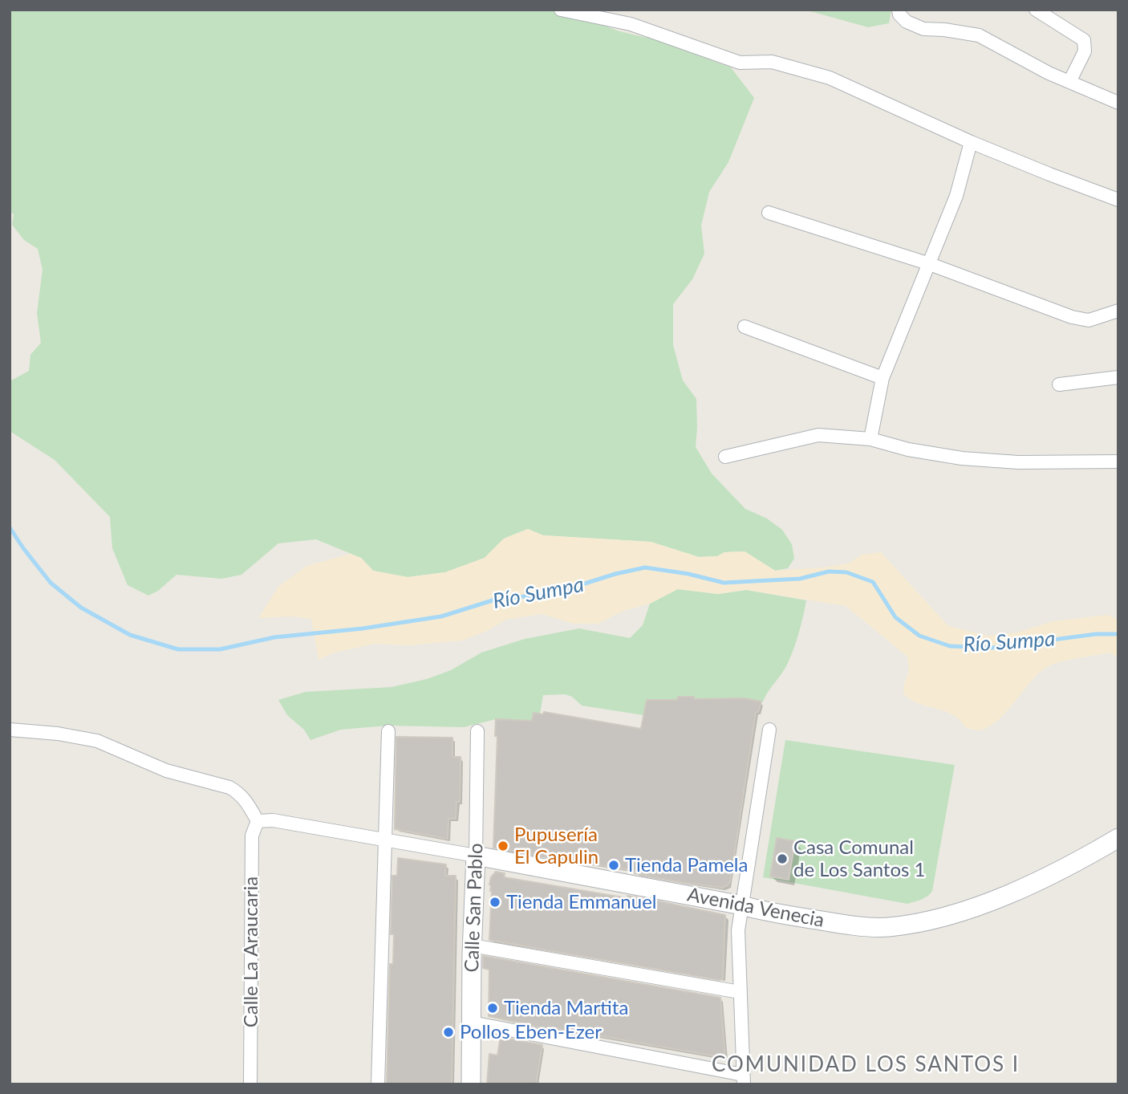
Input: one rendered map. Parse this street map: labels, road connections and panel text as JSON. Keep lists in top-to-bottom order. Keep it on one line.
{"streets":{"street":["Calle San Pablo","Avenida Venecia","Calle La Araucaria"]},"crossings":[["Calle San Pablo","Avenida Venecia"],["Avenida Venecia","Calle La Araucaria"]],"districts":["COMUNIDAD LOS SANTOS I"],"water":["Río Sumpa"],"places":["Pupusería El Capulin","Casa Comunal de Los Santos 1","Tienda Pamela","Tienda Emmanuel","Tienda Martita","Pollos Eben-Ezer"]}
